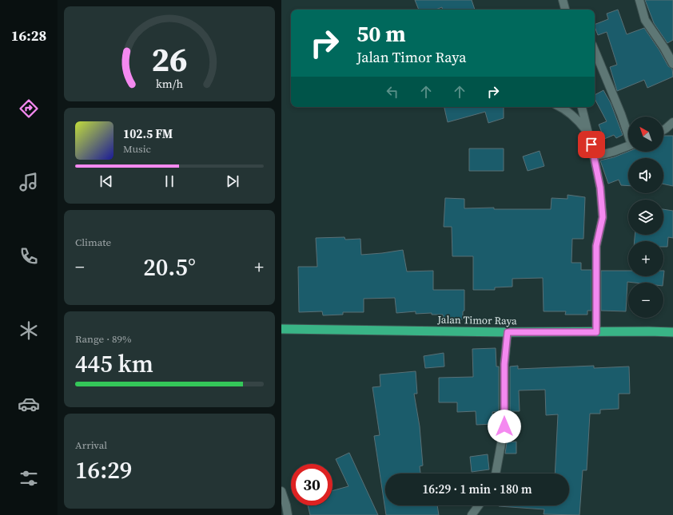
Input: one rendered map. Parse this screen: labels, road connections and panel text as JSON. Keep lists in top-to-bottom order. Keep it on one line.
{"streets":{"highway":["Jalan Timor Raya"]},"north":"top left","page":{"tabs":"16:28","turn":["50 m","Jalan Timor Raya"],"map_buttons":["+","−"],"song":["102.5 FM","Music"],"tile":["Climate",["Range · 89%","445 km"],["Arrival","16:29"]],"heat":["−","20.5°","+"],"limit":"30","trip":"16:29 · 1 min · 180 m","gauge":["26","km/h"]}}
